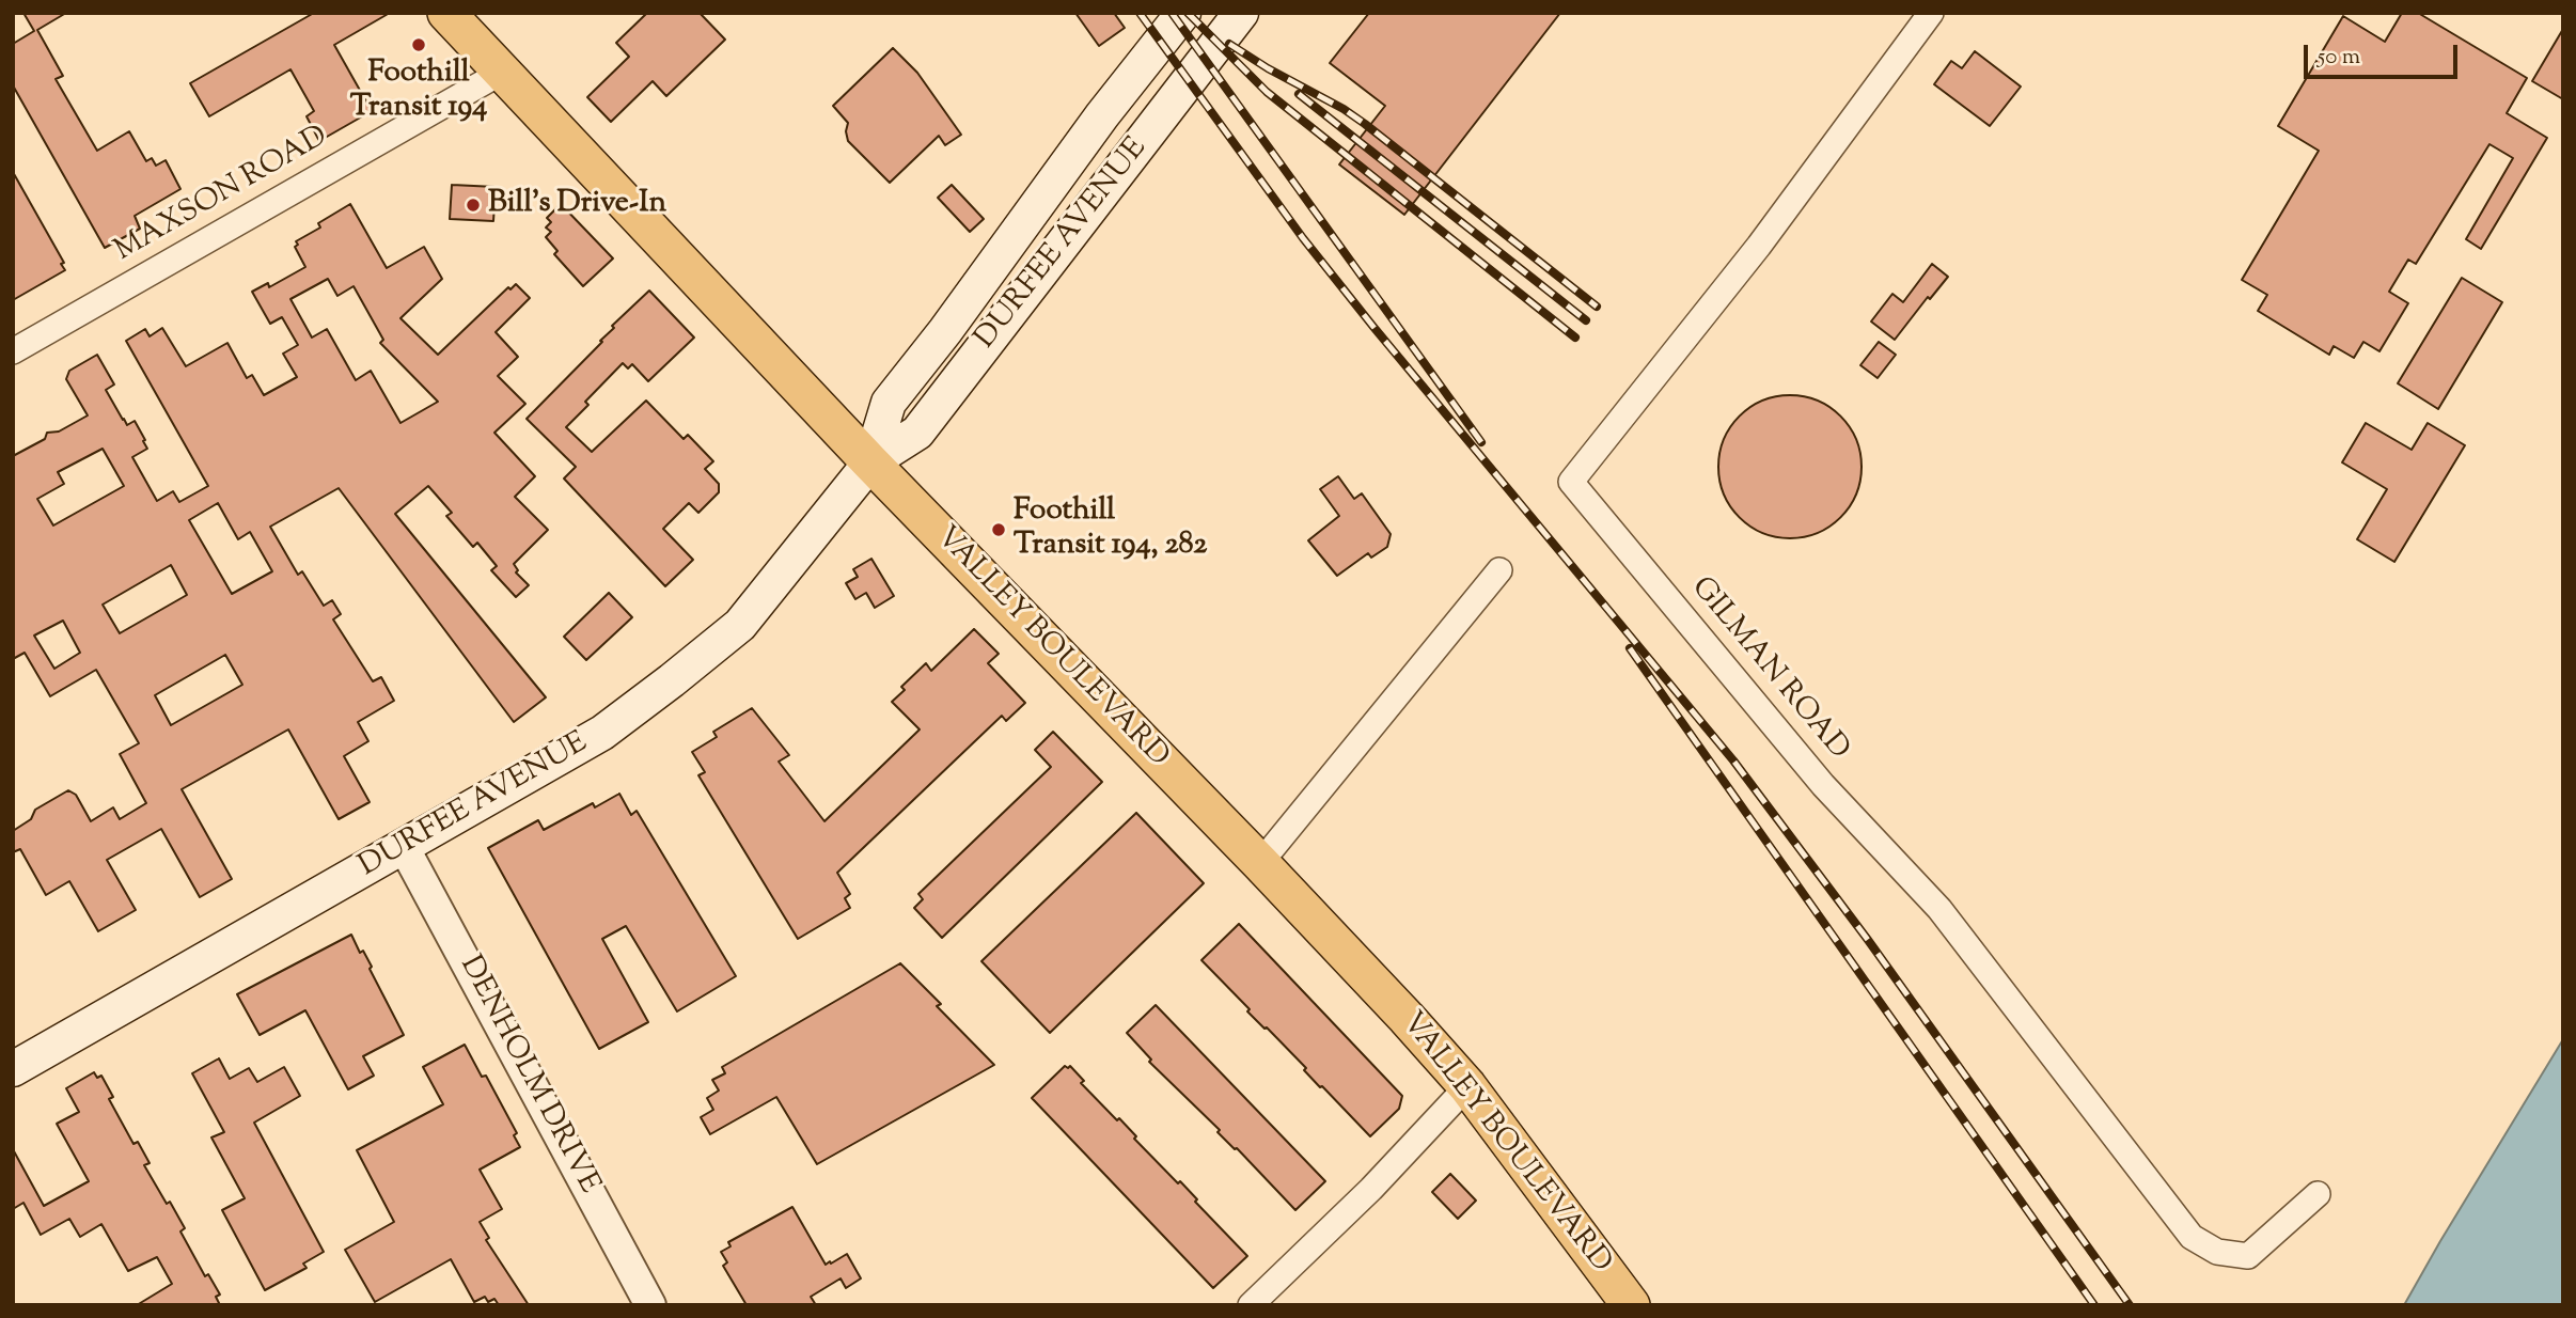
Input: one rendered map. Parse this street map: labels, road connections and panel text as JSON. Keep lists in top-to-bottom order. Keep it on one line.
{"streets":{"main road":["DURFEE AVENUE","VALLEY BOULEVARD"],"street":["MAXSON ROAD","GILMAN ROAD","DENHOLM DRIVE"]},"crossings":[["MAXSON ROAD","VALLEY BOULEVARD"],["DURFEE AVENUE","VALLEY BOULEVARD"],["DURFEE AVENUE","DENHOLM DRIVE"]],"places":["Foothill Transit 194","Bill's Drive-In","Foothill Transit 194, 282"],"scale_bar":"50 m"}
